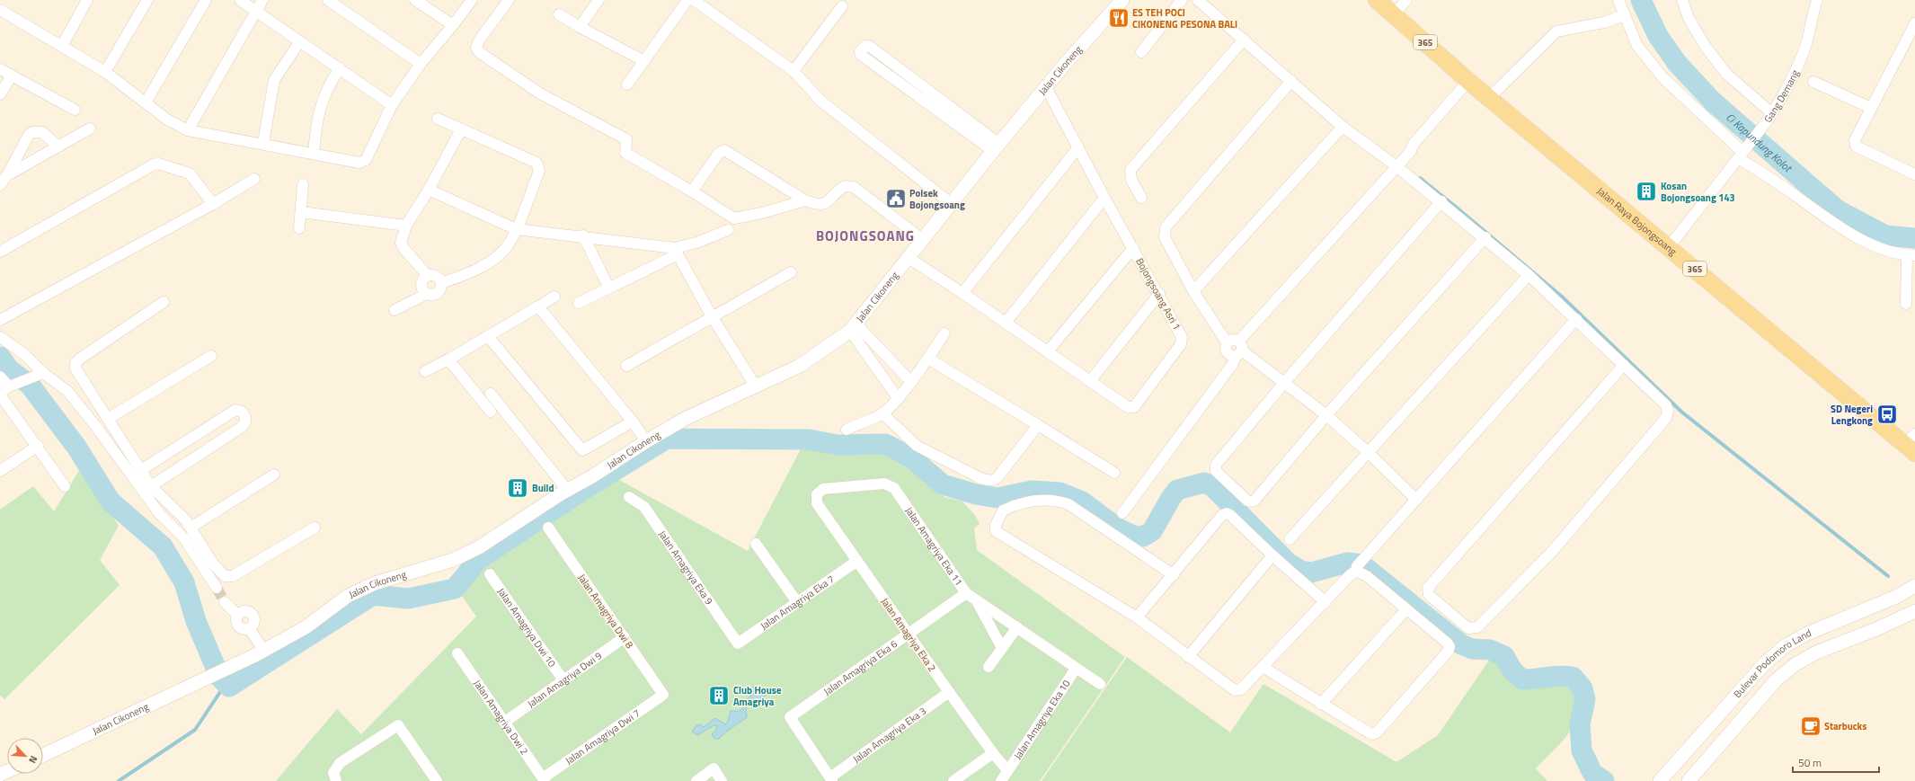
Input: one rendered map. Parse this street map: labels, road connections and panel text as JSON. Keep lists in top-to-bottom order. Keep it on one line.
{"streets":{"main road":["365","Jalan Raya Bojongsoang"],"street":["Jalan Cikoneng","Gang Demang","Bojongsoang Asri 1","Jalan Amagriya Eka 11","Jalan Amagriya Eka 9","Jalan Amagriya Eka 7","Jalan Amagriya Dwi 8","Jalan Amagriya Dwi 10","Jalan Amagriya Eka 2","Bulevar Podomoro Land","Jalan Amagriya Eka 6","Jalan Amagriya Dwi 9","Jalan Amagriya Dwi 2","Jalan Amagriya Eka 10","Jalan Amagriya Eka 3","Jalan Amagriya Dwi 7"]},"crossings":[["Jalan Cikoneng","Bojongsoang Asri 1"],["Gang Demang","Jalan Raya Bojongsoang"],["Jalan Amagriya Eka 11","Jalan Amagriya Eka 2"],["Jalan Amagriya Eka 11","Jalan Amagriya Eka 6"],["Jalan Amagriya Eka 11","Jalan Amagriya Eka 10"],["Jalan Amagriya Eka 9","Jalan Amagriya Eka 7"],["Jalan Amagriya Eka 7","Jalan Amagriya Eka 2"],["Jalan Amagriya Dwi 8","Jalan Amagriya Dwi 9"],["Jalan Amagriya Dwi 8","Jalan Amagriya Dwi 7"],["Jalan Amagriya Dwi 10","Jalan Amagriya Dwi 9"],["Jalan Amagriya Eka 2","Jalan Amagriya Eka 6"],["Jalan Amagriya Eka 2","Jalan Amagriya Eka 10"],["Jalan Amagriya Eka 2","Jalan Amagriya Eka 3"],["Jalan Amagriya Eka 6","Jalan Amagriya Eka 3"],["Jalan Amagriya Dwi 9","Jalan Amagriya Dwi 2"],["Jalan Amagriya Dwi 2","Jalan Amagriya Dwi 7"]],"districts":["BOJONGSOANG"],"water":["Ci Kapundung Kolot"],"places":{"restaurant":["ES TEH POCI CIKONENG PESONA BALI"],"building":["Kosan Bojongsoang 143","Build","Club House Amagriya"],"public building":["Polsek Bojongsoang"],"bus stop":["SD Negeri Lengkong"],"cafe":["Starbucks"]},"scale_bar":"50 m","north":"bottom right"}
